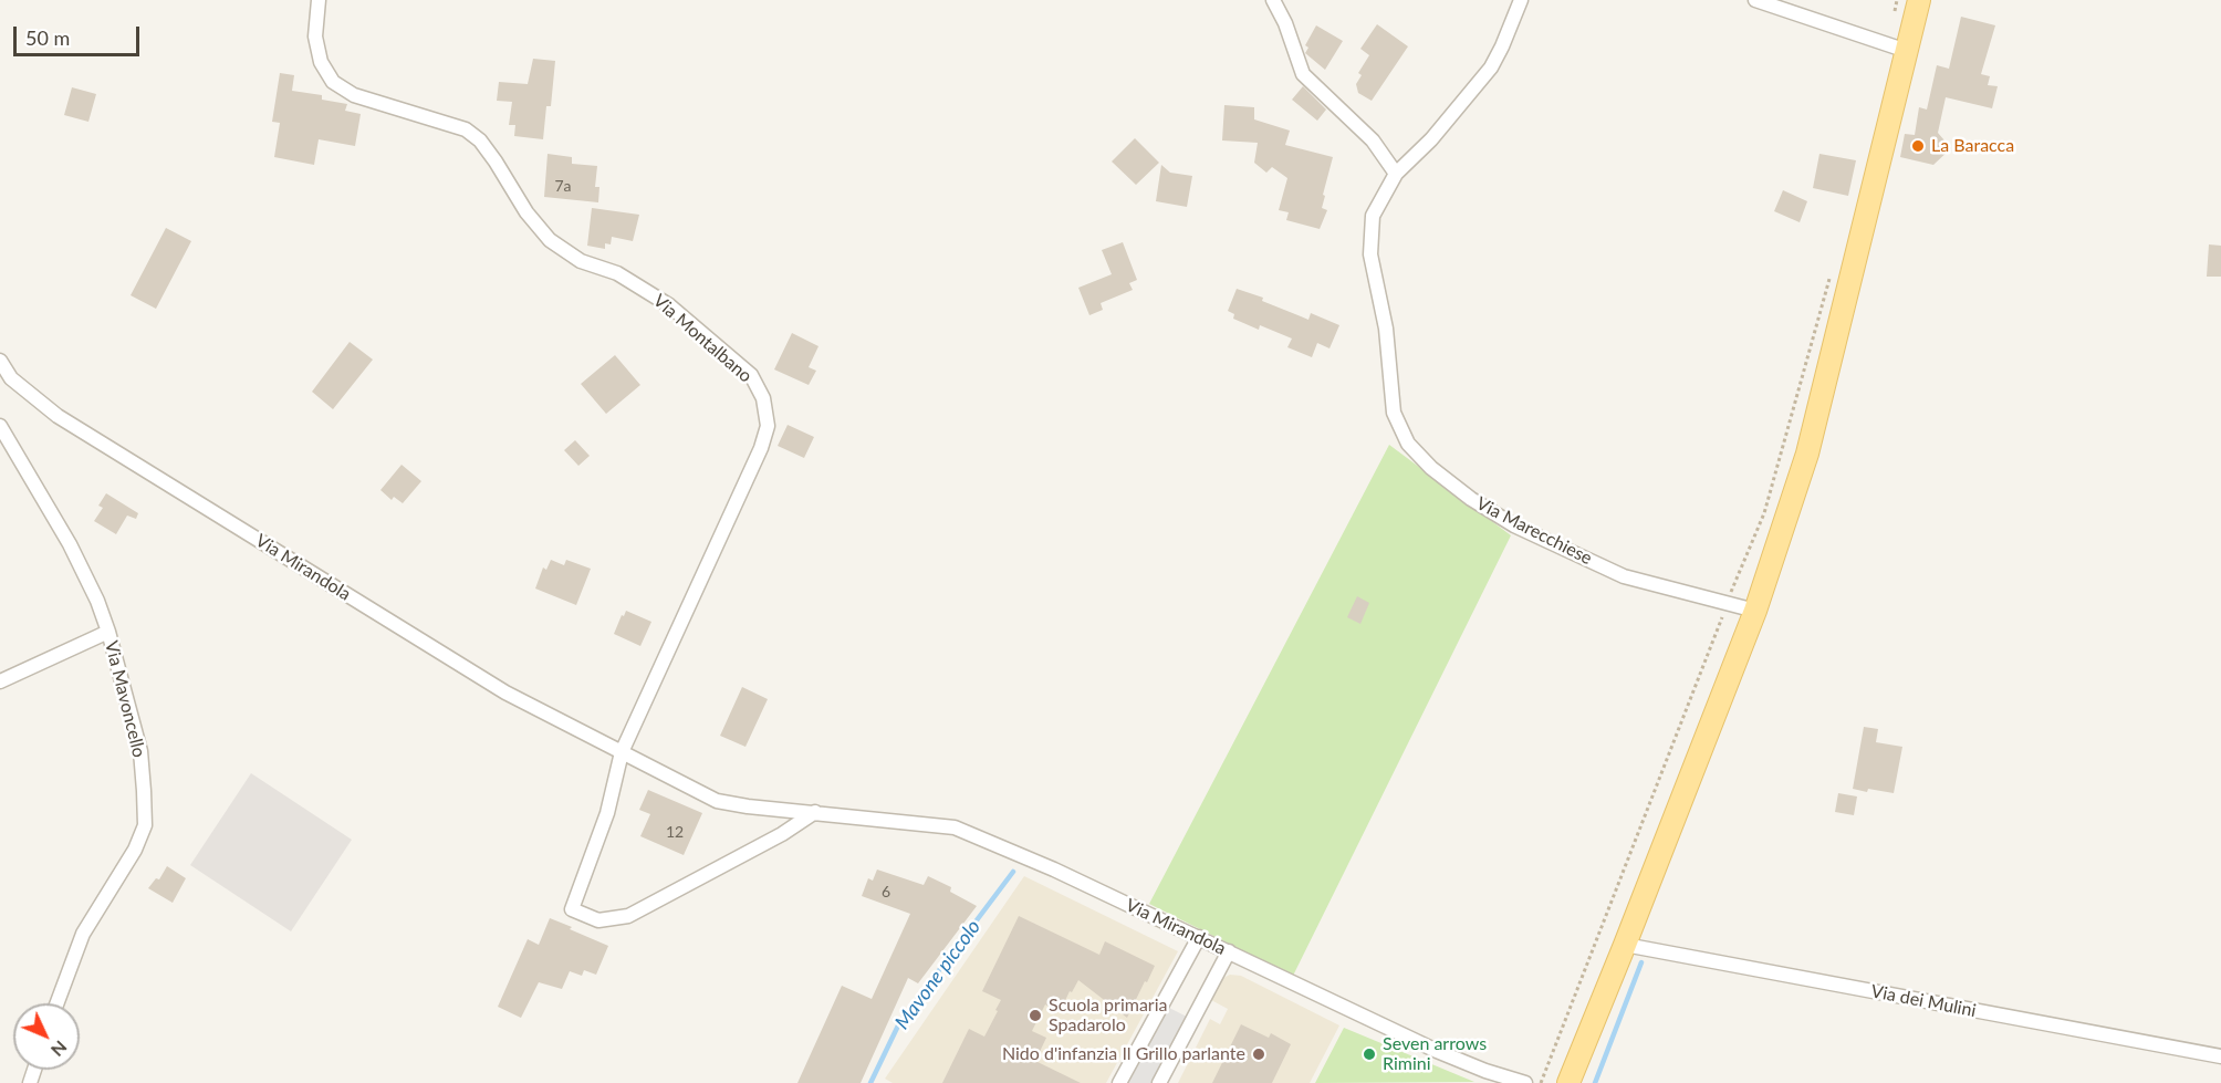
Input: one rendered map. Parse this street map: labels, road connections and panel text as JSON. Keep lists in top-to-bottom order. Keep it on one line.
{"streets":{"street":["Via Montalbano","Via Marecchiese","Via Mirandola","Via Mavoncello","Via dei Mulini"]},"crossings":[["Via Montalbano","Via Mirandola"]],"water":["Mavone piccolo"],"places":["La Baracca","Scuola primaria Spadarolo","Nido d'infanzia Il Grillo parlante","Seven arrows Rimini"],"house_numbers":["7a","12","6"],"scale_bar":"50 m","north":"bottom right"}
